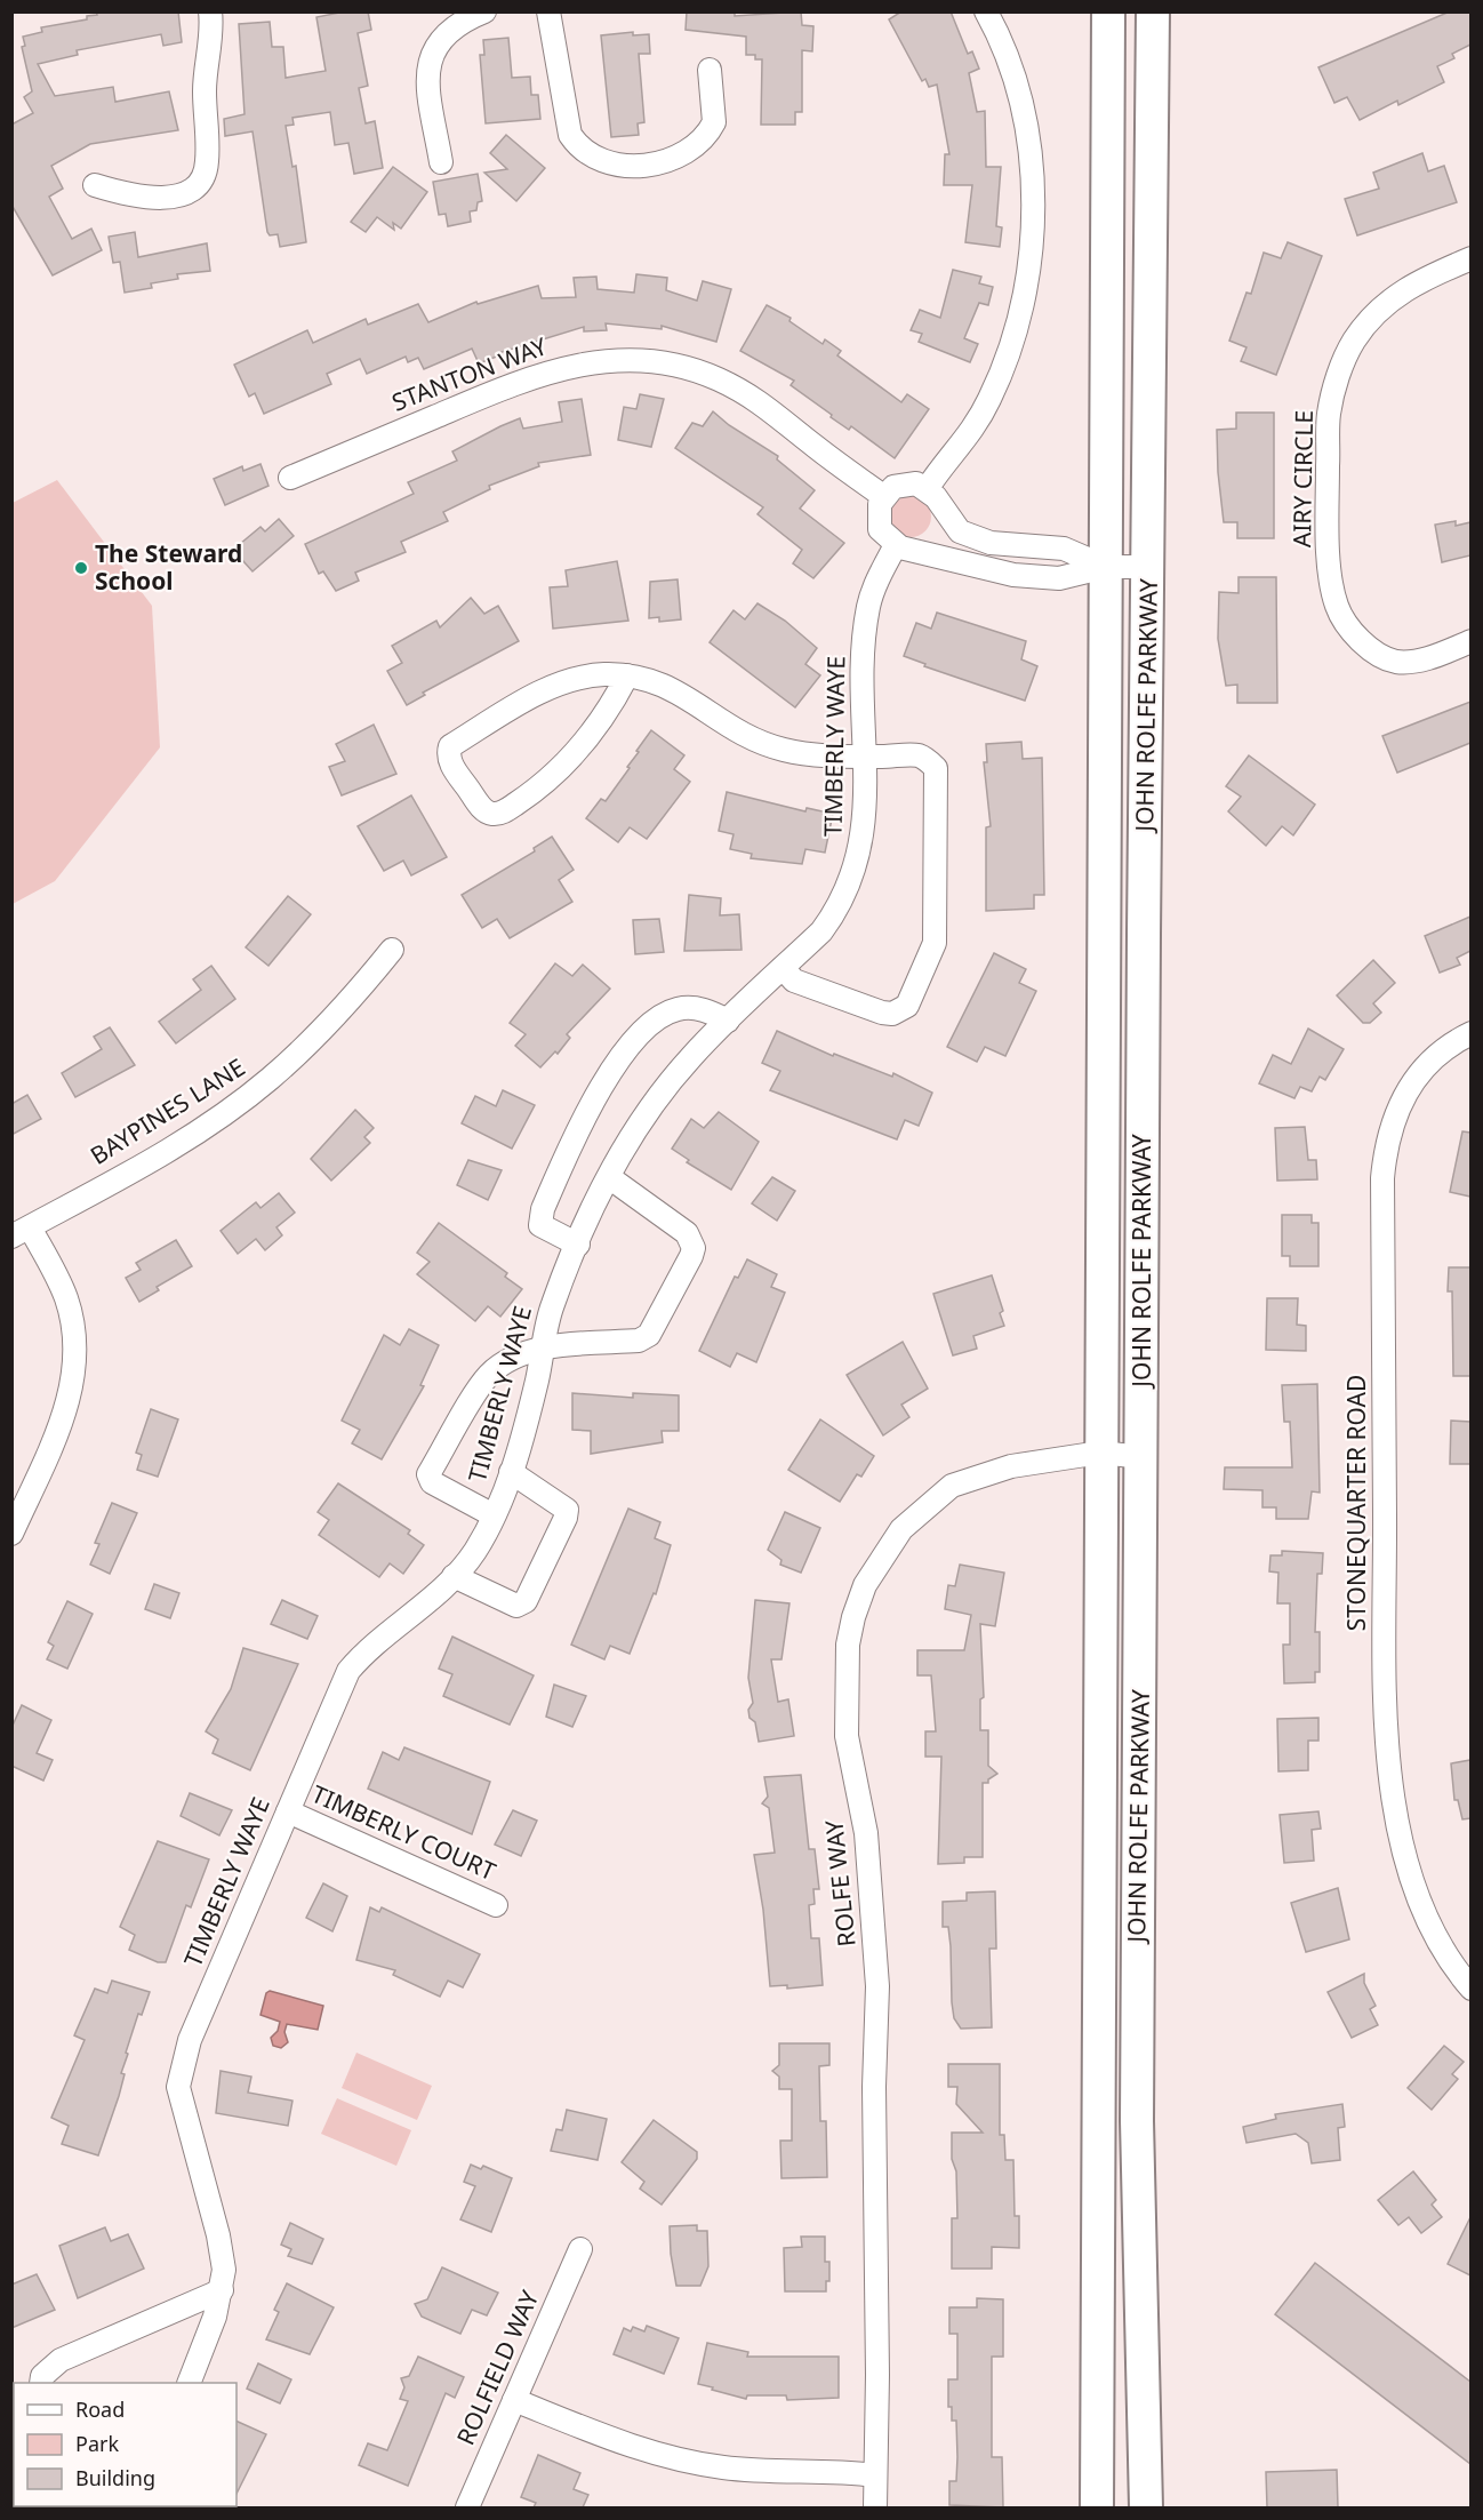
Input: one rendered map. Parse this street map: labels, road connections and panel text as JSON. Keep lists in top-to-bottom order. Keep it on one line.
{"streets":{"main road":["JOHN ROLFE PARKWAY"],"street":["STANTON WAY","AIRY CIRCLE","TIMBERLY WAYE","BAYPINES LANE","STONEQUARTER ROAD","TIMBERLY COURT","ROLFE WAY","ROLFIELD WAY"]},"crossings":[["JOHN ROLFE PARKWAY","ROLFE WAY"],["TIMBERLY WAYE","TIMBERLY COURT"]],"places":["The Steward School"],"legend":["Road","Park","Building"]}
